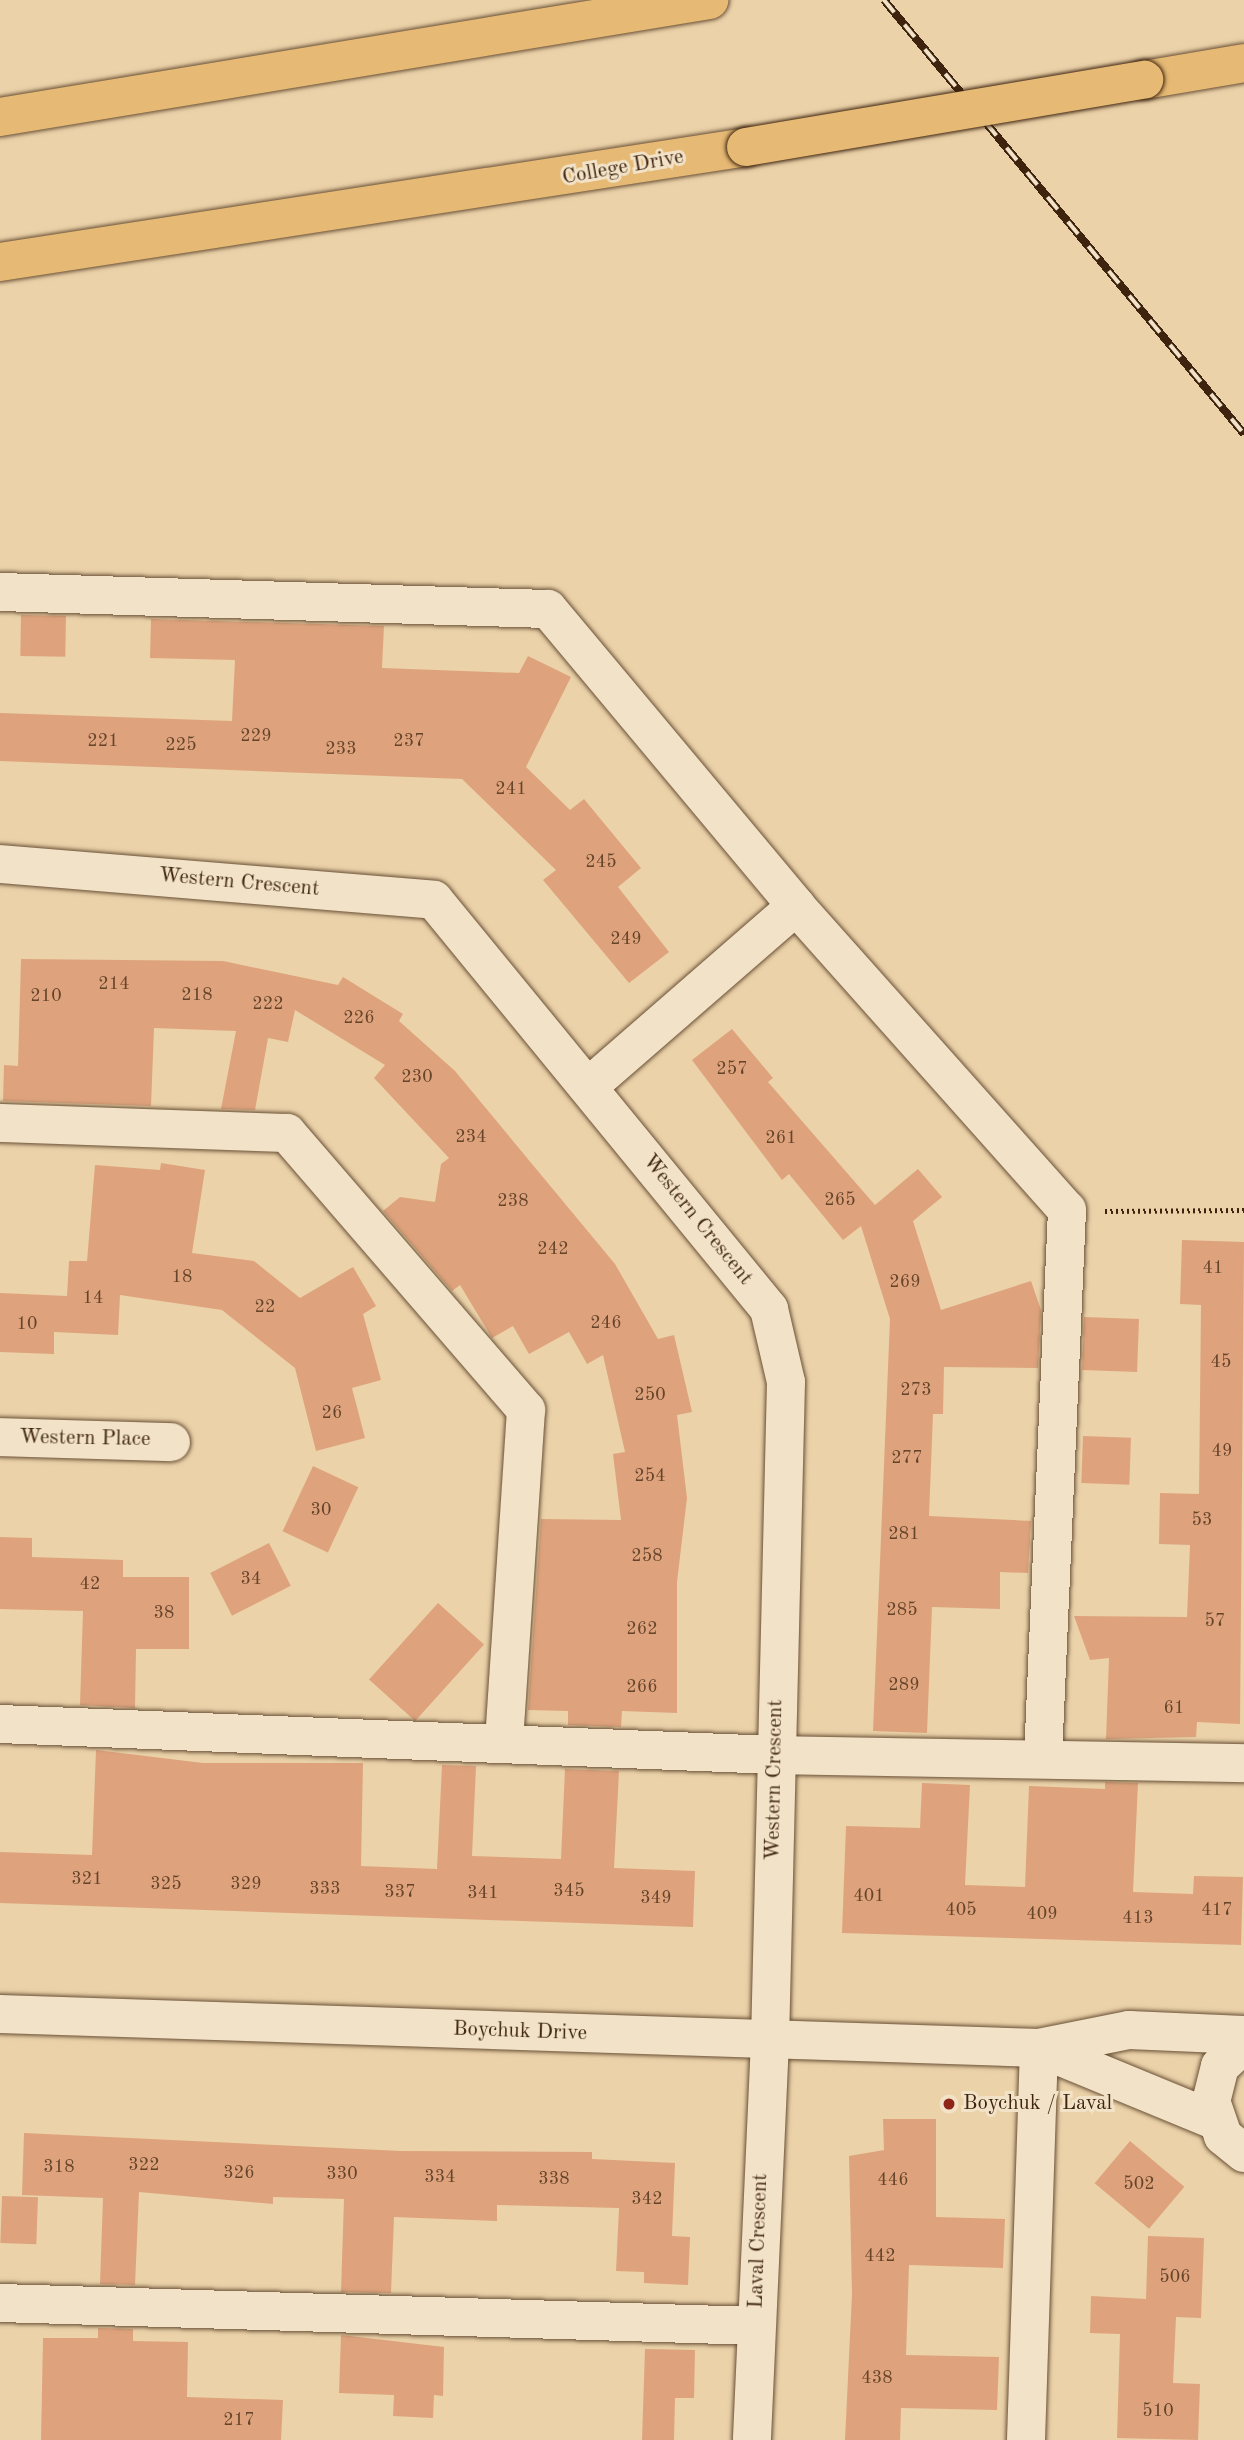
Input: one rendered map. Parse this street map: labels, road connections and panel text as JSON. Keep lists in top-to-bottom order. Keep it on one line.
{"streets":{"highway":["College Drive"],"street":["Western Crescent","Western Place","Boychuk Drive","Laval Crescent"]},"crossings":[["Western Crescent","Boychuk Drive"],["Western Crescent","Laval Crescent"],["Boychuk Drive","Laval Crescent"]],"places":["Boychuk / Laval"],"house_numbers":["229","221","237","225","233","241","245","249","214","218","210","222","226","257","230","234","261","265","238","242","41","18","269","14","22","246","10","45","273","250","26","49","277","254","30","53","281","258","34","42","285","38","57","262","289","266","61","321","325","329","333","345","337","341","401","349","405","417","409","413","322","318","326","330","334","338","446","502","342","442","506","438","510","217"]}
